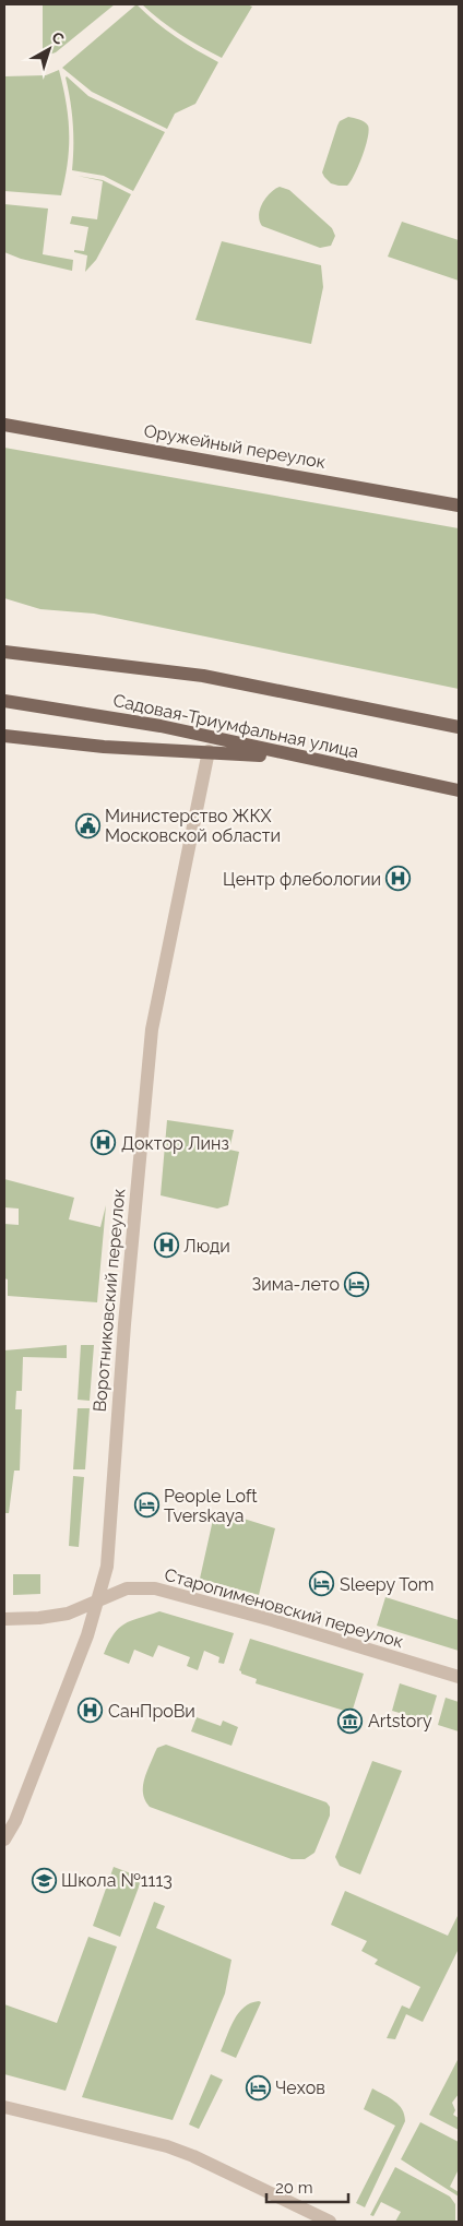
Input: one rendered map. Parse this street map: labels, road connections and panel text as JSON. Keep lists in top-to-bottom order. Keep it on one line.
{"streets":{"main road":["Оружейный переулок","Садовая-Триумфальная улица"],"street":["Воротниковский переулок","Старопименовский переулок"]},"crossings":[["Воротниковский переулок","Старопименовский переулок"]],"places":{"public building":["Министерство ЖКХ Московской области"],"hospital":["Центр флебологии","Доктор Линз","Люди","СанПроВи"],"hotel":["Зима-лето","People Loft Tverskaya","Sleepy Tom","Чехов"],"museum":["Artstory"],"school or university":["Школа №1113"]},"scale_bar":"20 m","north":"top right"}
